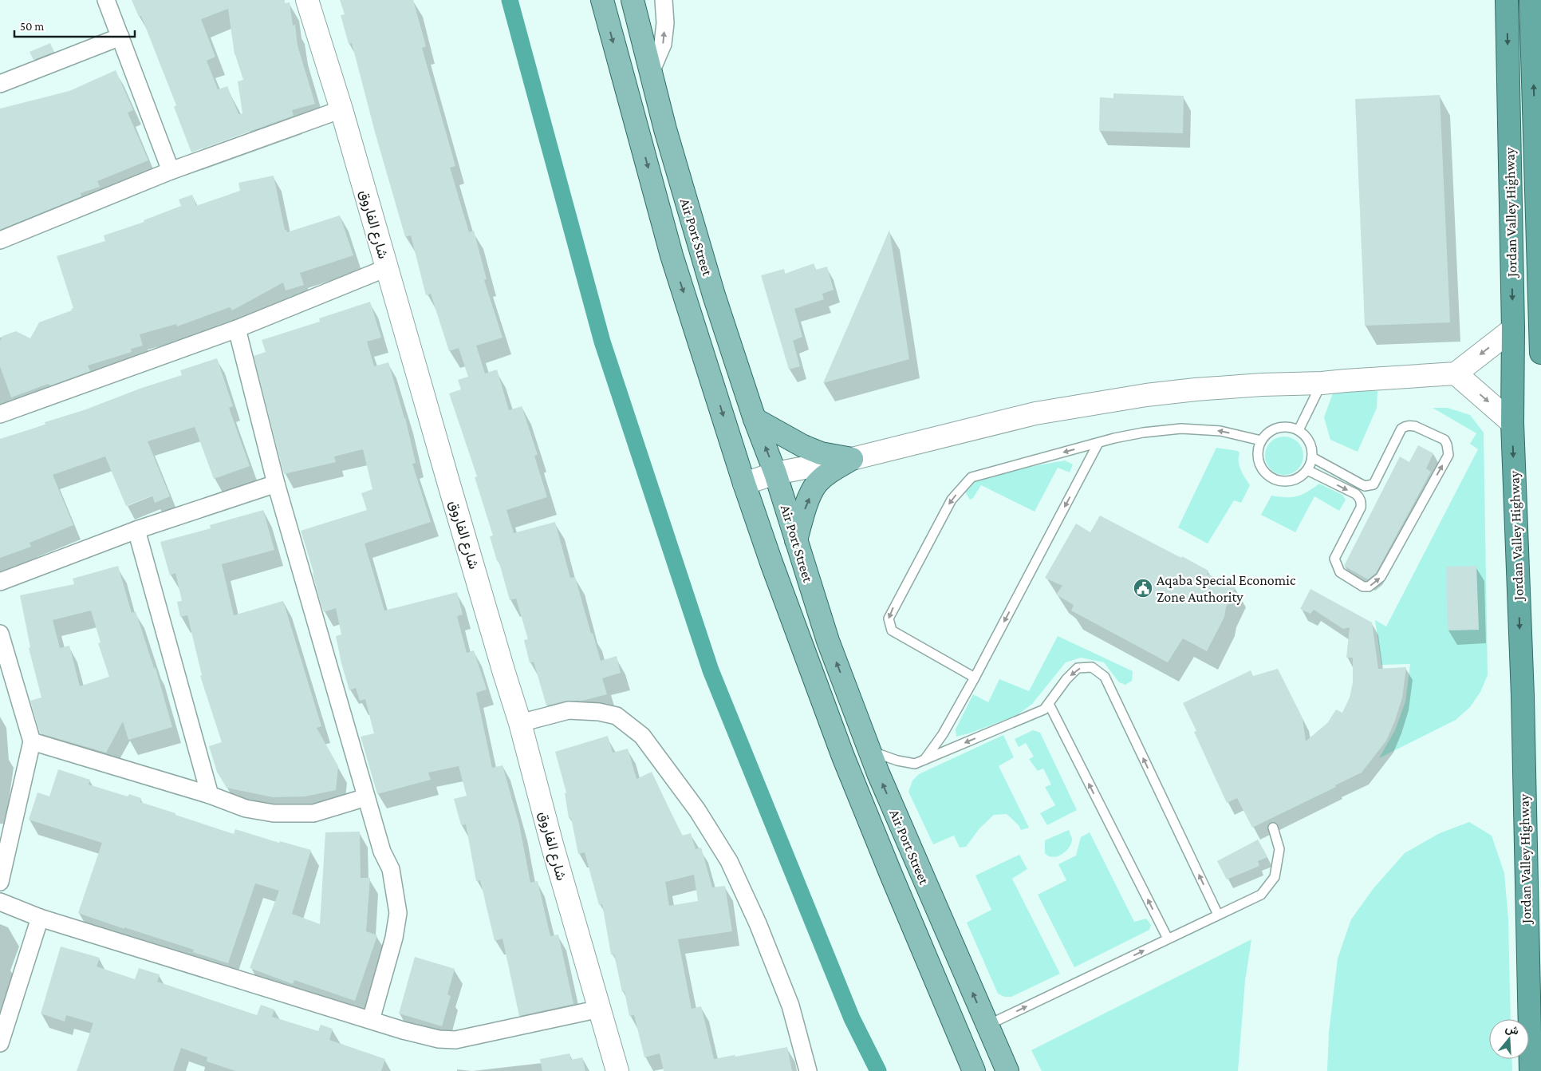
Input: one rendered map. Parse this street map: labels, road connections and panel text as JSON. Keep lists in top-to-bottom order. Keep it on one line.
{"streets":{"highway":["Jordan Valley Highway"],"main road":["شارع الفاروق","Air Port Street"]},"places":{"public building":["Aqaba Special Economic Zone Authority"]},"scale_bar":"50 m","north":"top"}
